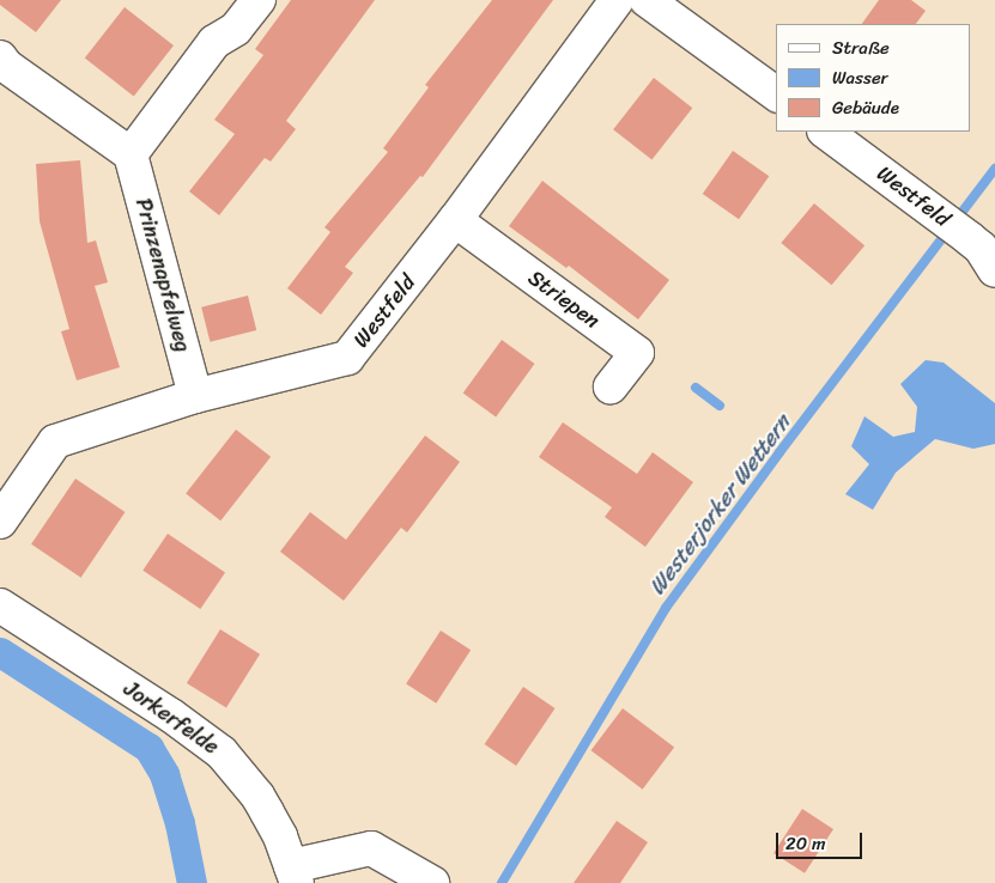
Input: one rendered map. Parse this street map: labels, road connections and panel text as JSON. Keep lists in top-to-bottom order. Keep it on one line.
{"streets":{"street":["Westfeld","Prinzenapfelweg","Striepen","Jorkerfelde"]},"crossings":[["Westfeld","Prinzenapfelweg"],["Westfeld","Striepen"]],"water":["Westerjorker Wettern"],"legend":["Straße","Wasser","Gebäude"],"scale_bar":"20 m"}
